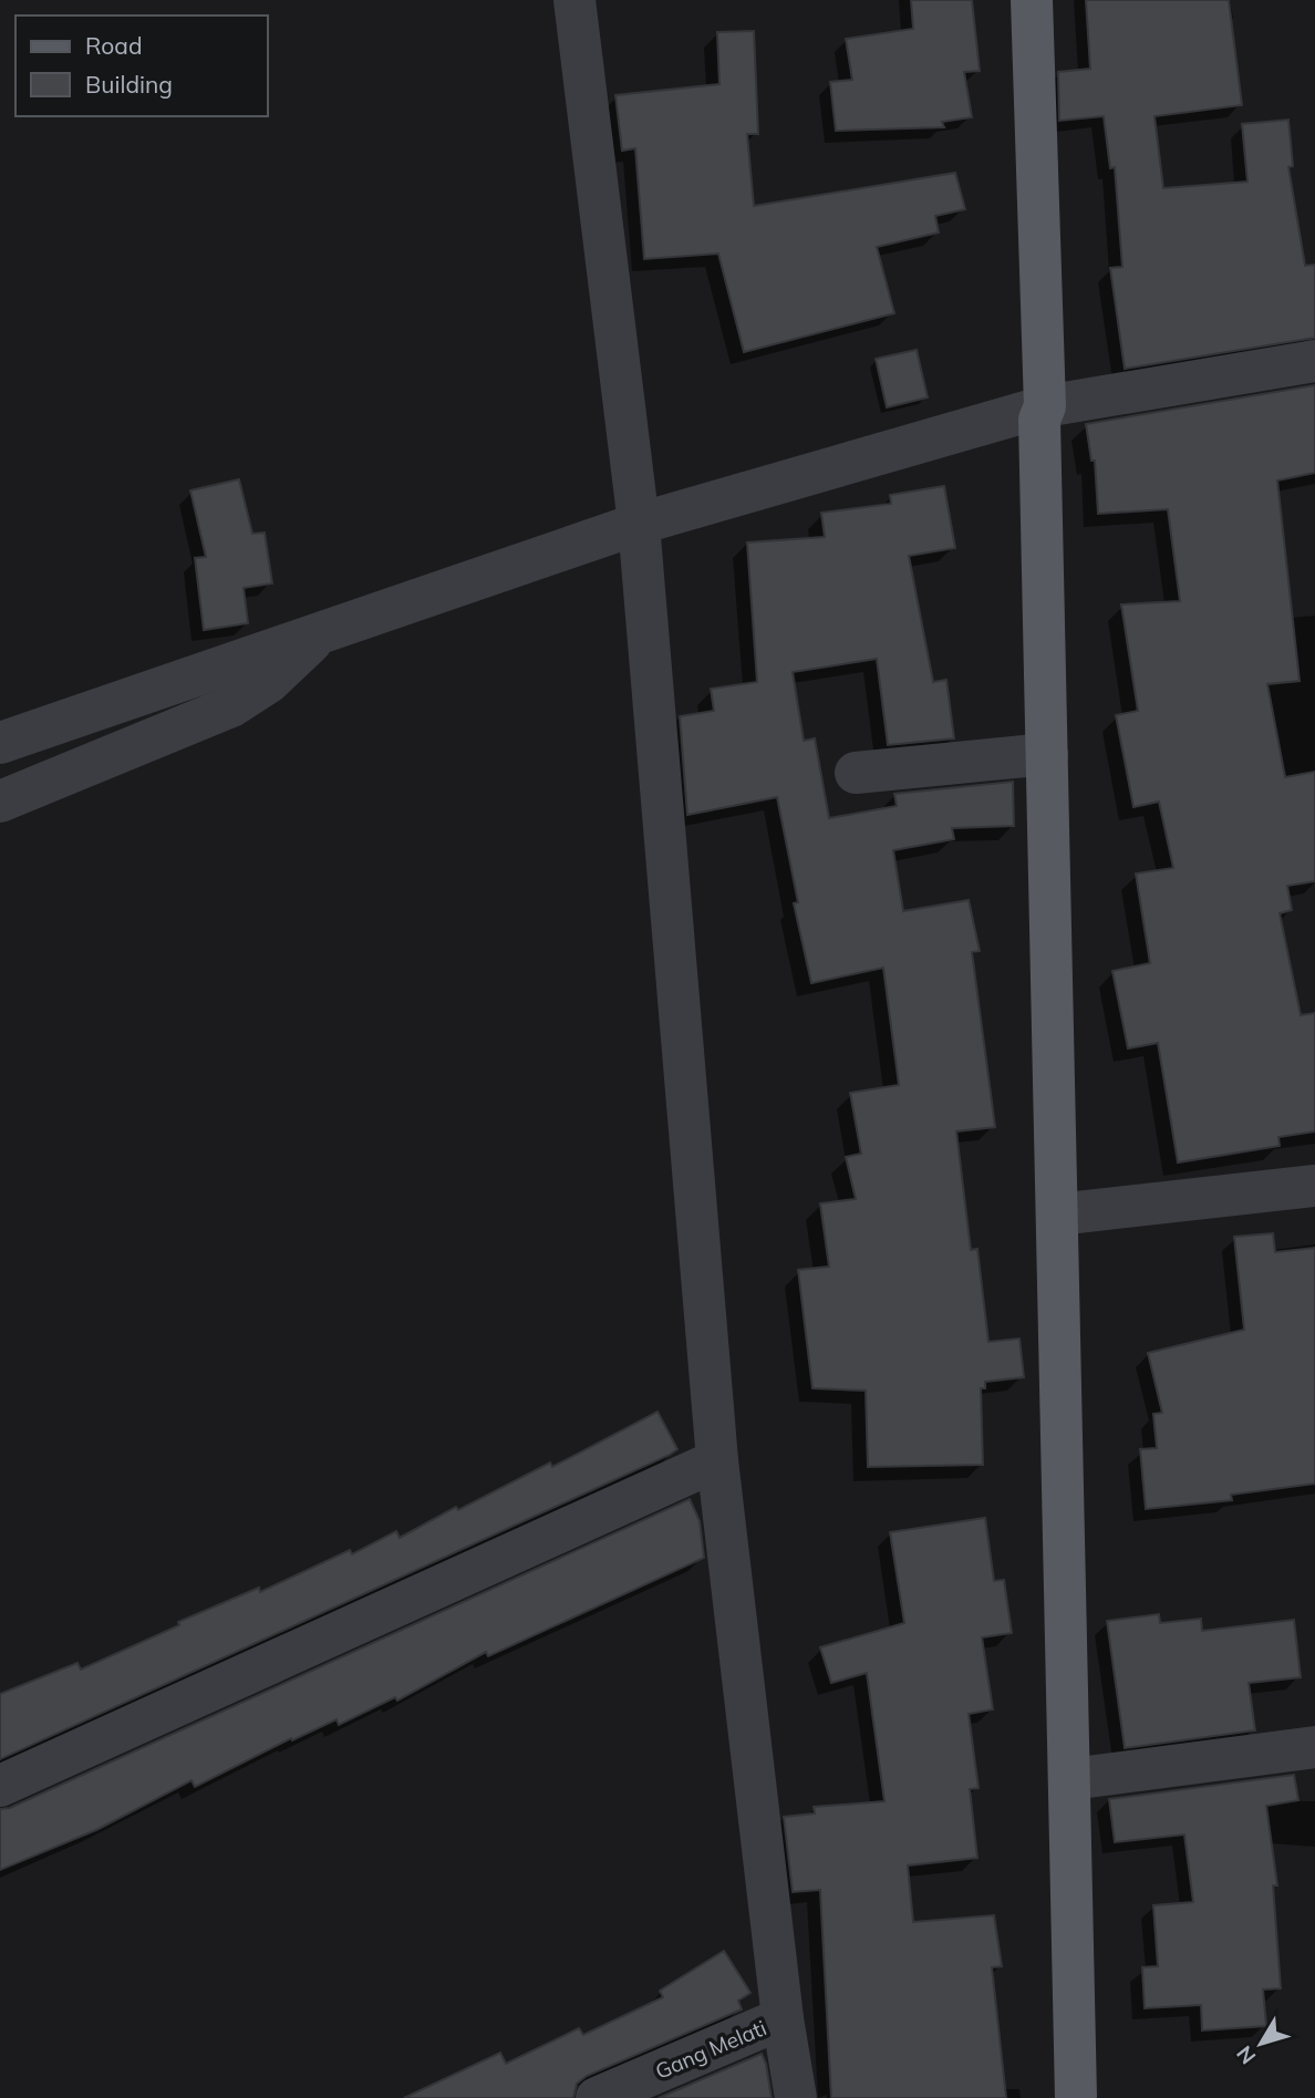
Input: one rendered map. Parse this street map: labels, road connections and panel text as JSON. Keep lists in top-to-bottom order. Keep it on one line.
{"streets":{"street":["Gang Melati"]},"legend":["Road","Building"],"north":"bottom left"}
